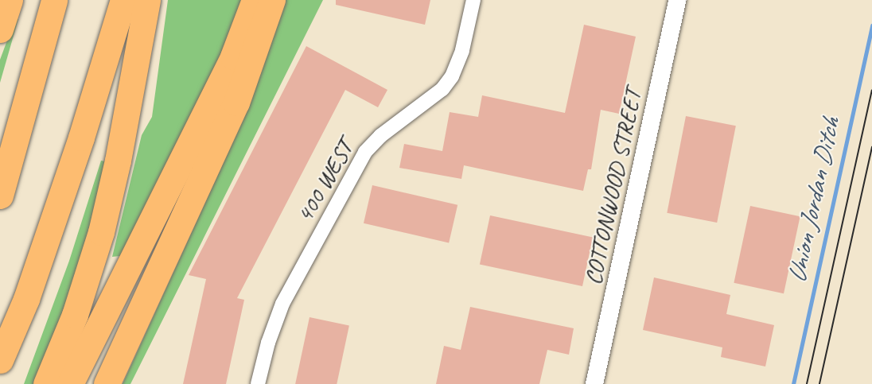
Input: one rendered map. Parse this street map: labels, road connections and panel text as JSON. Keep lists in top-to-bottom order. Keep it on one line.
{"streets":{"street":["400 WEST","COTTONWOOD STREET"]},"water":["Union Jordan Ditch"]}
